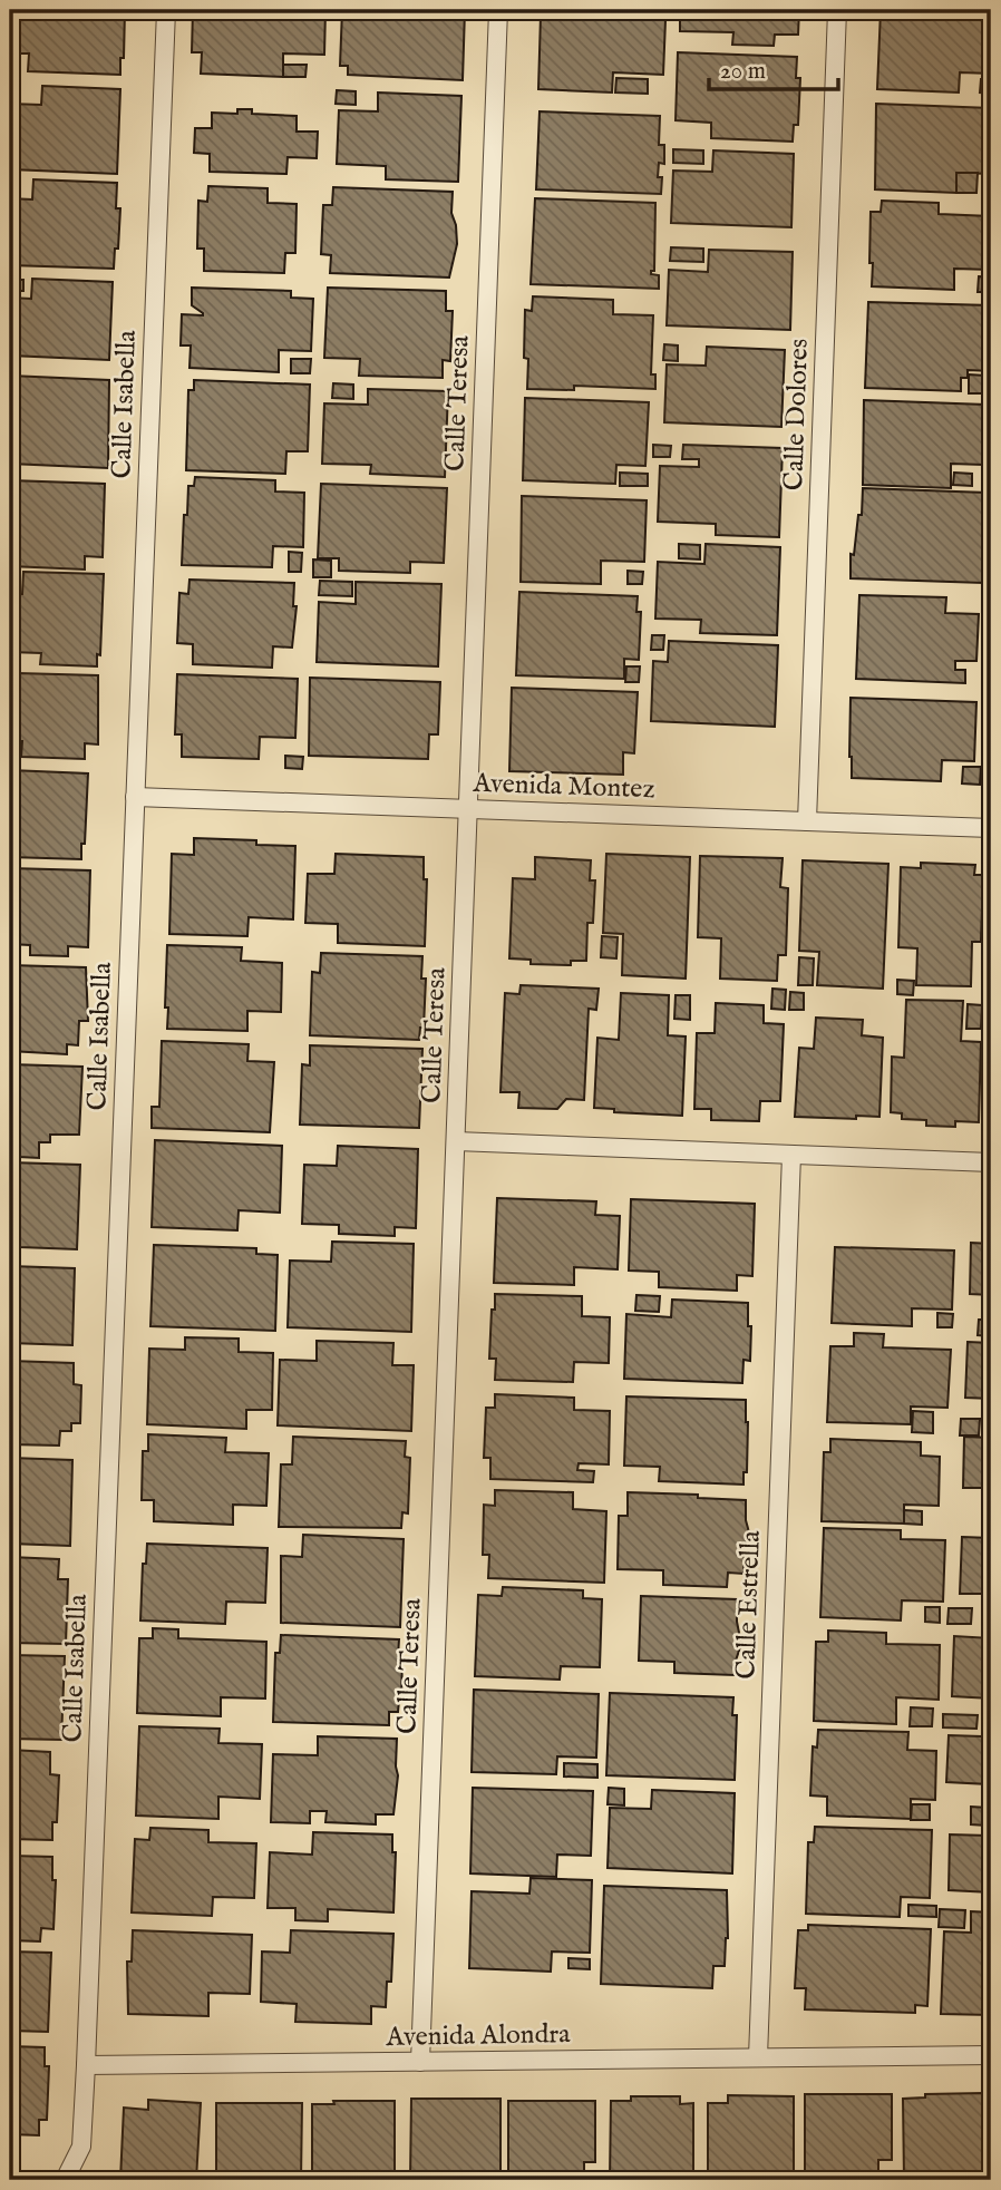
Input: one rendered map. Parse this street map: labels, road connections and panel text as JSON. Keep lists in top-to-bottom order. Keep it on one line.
{"streets":{"lane":["Calle Teresa","Calle Isabella","Calle Dolores","Avenida Montez","Calle Estrella","Avenida Alondra"]},"crossings":[["Calle Teresa","Avenida Montez"],["Calle Teresa","Avenida Alondra"],["Calle Isabella","Avenida Montez"],["Calle Isabella","Avenida Alondra"],["Calle Dolores","Avenida Montez"],["Calle Estrella","Avenida Alondra"]],"scale_bar":"20 m"}
